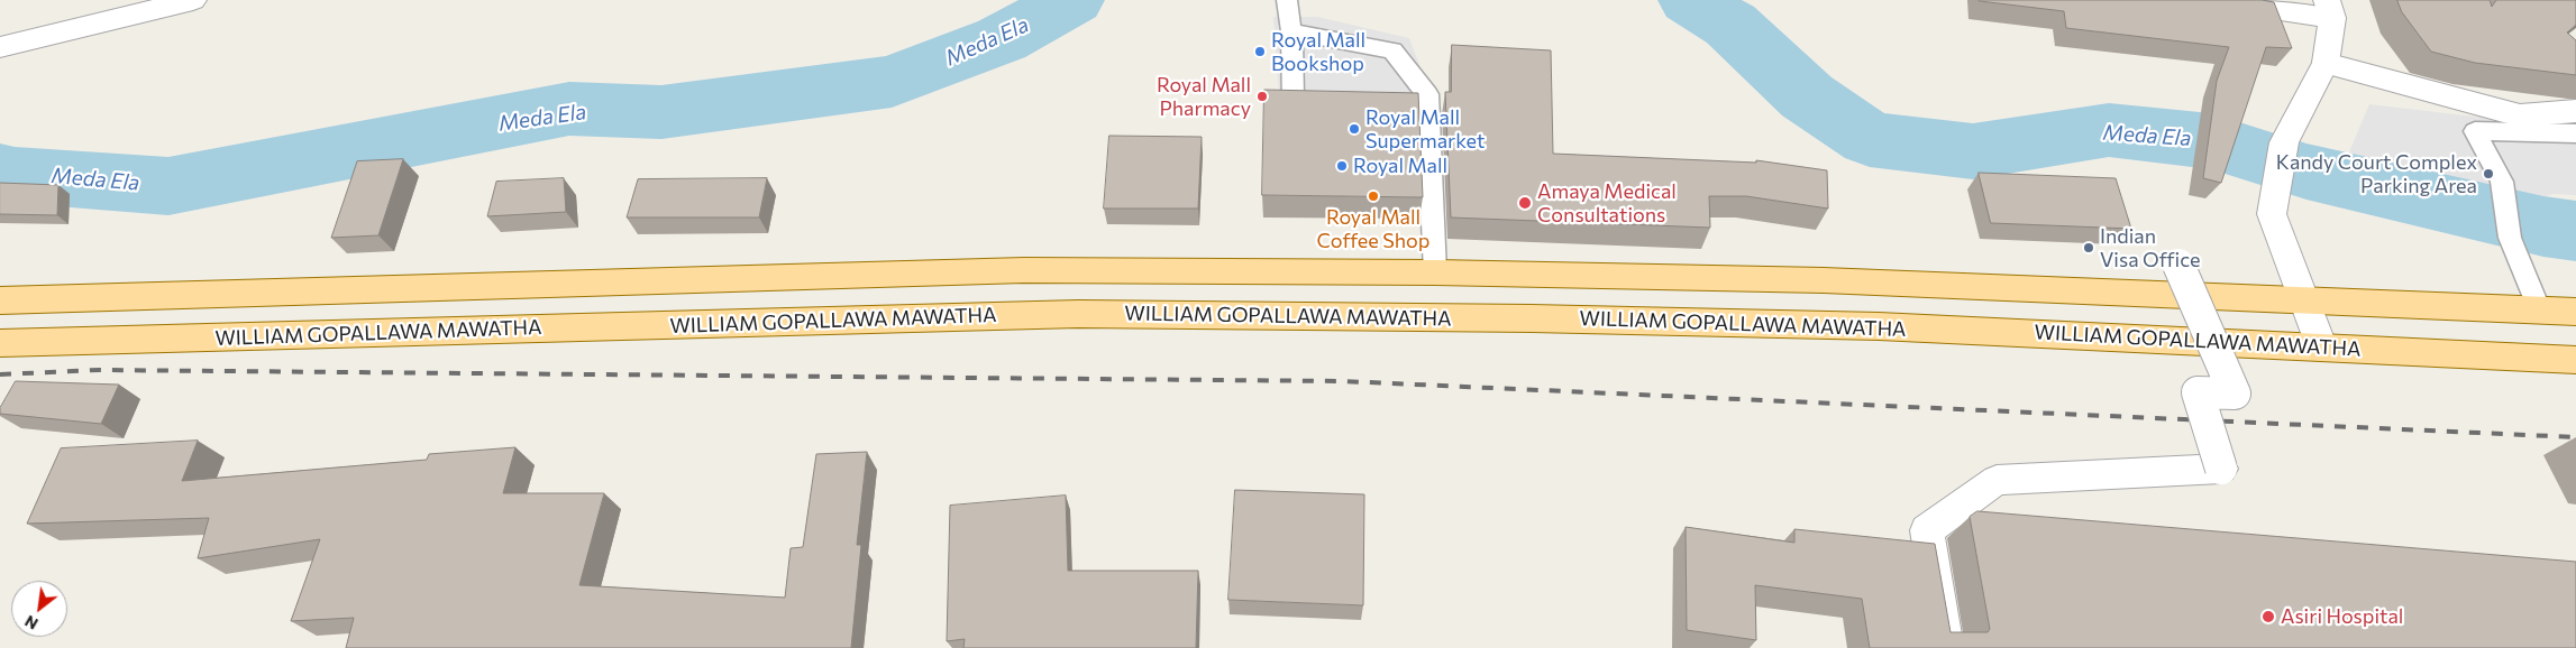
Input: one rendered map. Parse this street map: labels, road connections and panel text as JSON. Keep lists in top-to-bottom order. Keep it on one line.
{"streets":{"main road":["WILLIAM GOPALLAWA MAWATHA"]},"water":["Meda Ela"],"places":["Royal Mall Bookshop","Royal Mall Pharmacy","Royal Mall Supermarket","Royal Mall","Kandy Court Complex Parking Area","Royal Mall Coffee Shop","Amaya Medical Consultations","Indian Visa Office","Asiri Hospital"],"north":"bottom left"}
